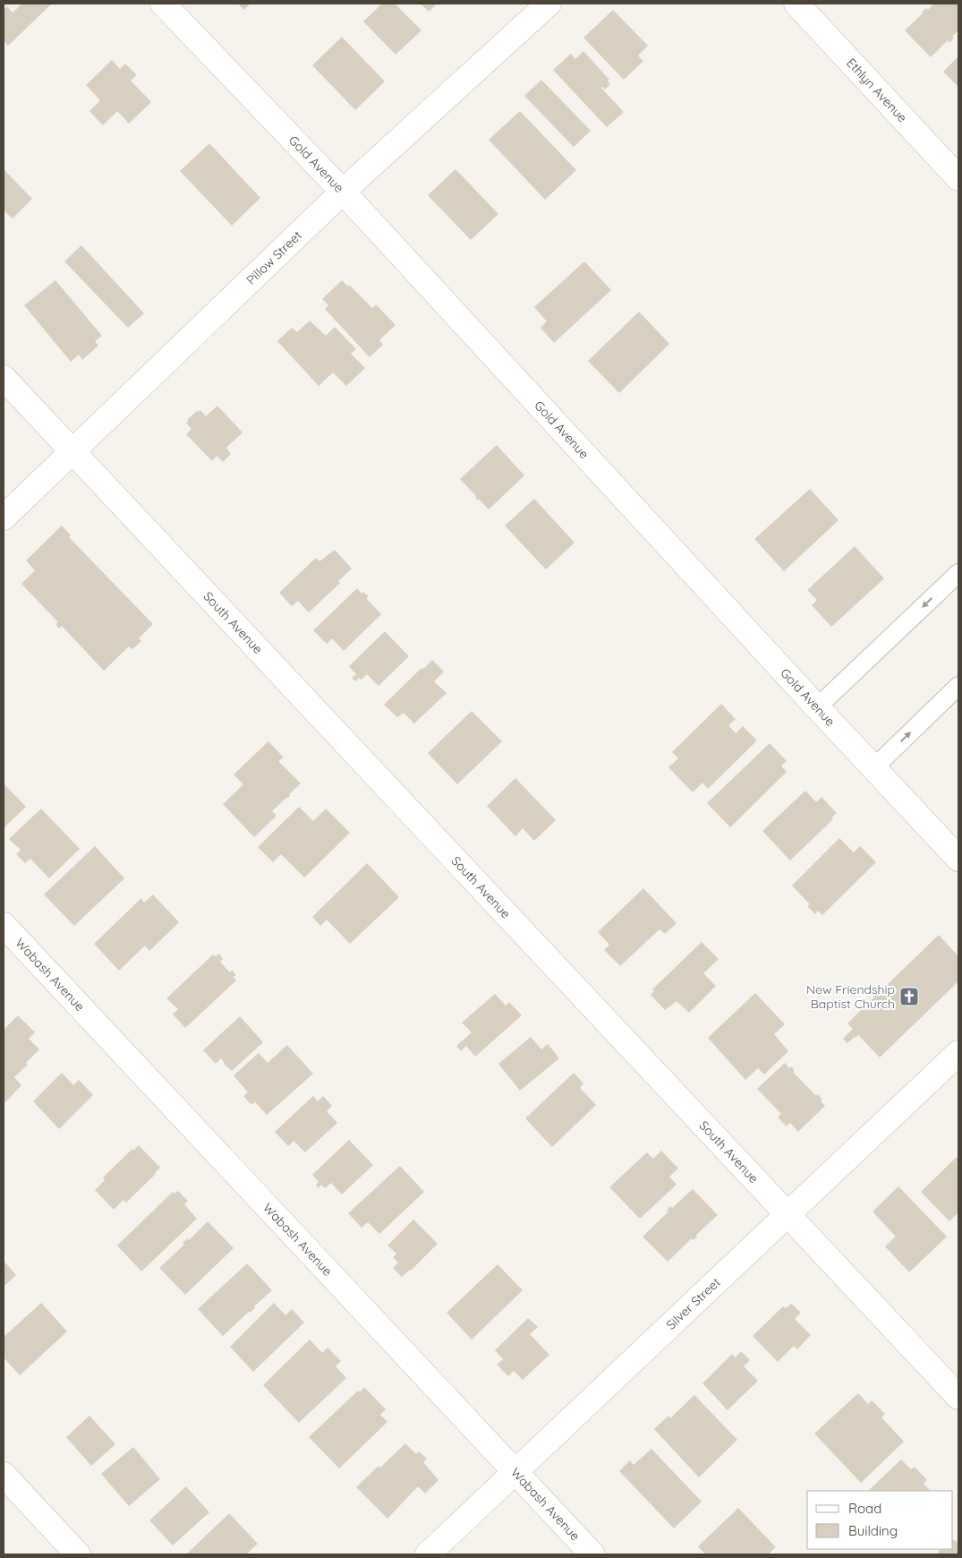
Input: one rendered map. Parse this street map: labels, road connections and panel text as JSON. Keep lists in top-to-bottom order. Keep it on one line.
{"streets":{"street":["Ethlyn Avenue","Gold Avenue","Pillow Street","South Avenue","Wabash Avenue","Silver Street"]},"crossings":[["Gold Avenue","Pillow Street"],["Pillow Street","South Avenue"],["South Avenue","Silver Street"],["Wabash Avenue","Silver Street"]],"places":{"church":["New Friendship Baptist Church"]},"legend":["Road","Building"]}
